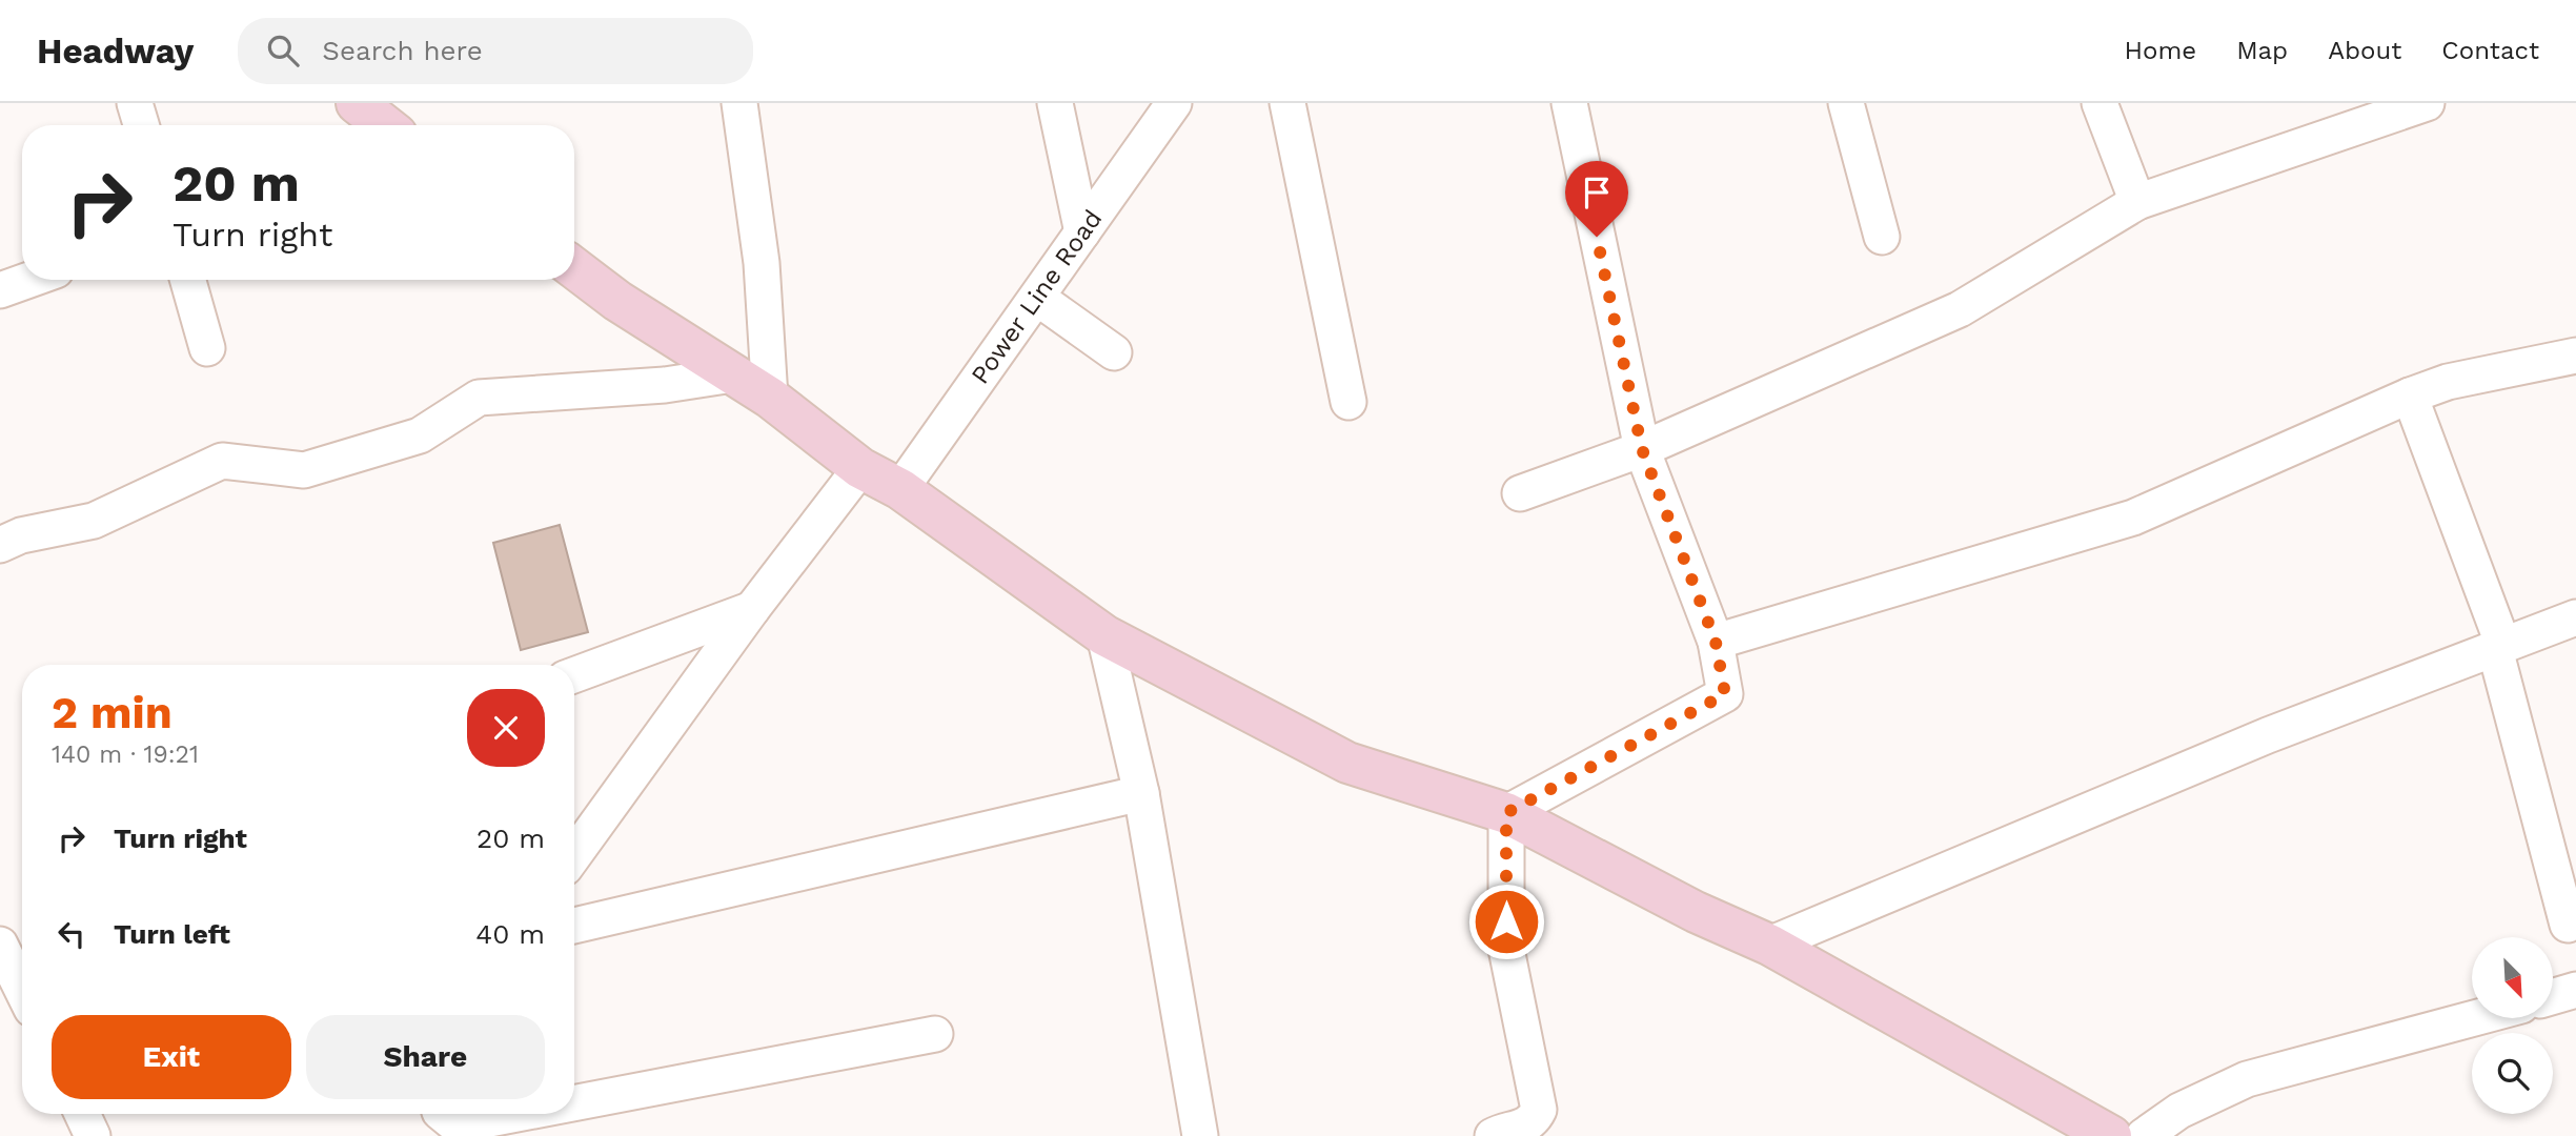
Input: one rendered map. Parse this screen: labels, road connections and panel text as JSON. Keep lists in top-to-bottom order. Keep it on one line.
{"streets":{"street":["Power Line Road"]},"north":"bottom right","page":{"header":"Headway","search":"Search here","nav":["Home","Map","About","Contact"],"turn":["20 m","Turn right"],"heading":["2 min","140 m · 19:21"],"list":[{"name":"Turn right","value":"20 m"},{"name":"Turn left","value":"40 m"}],"buttons":["Exit","Share"]}}
